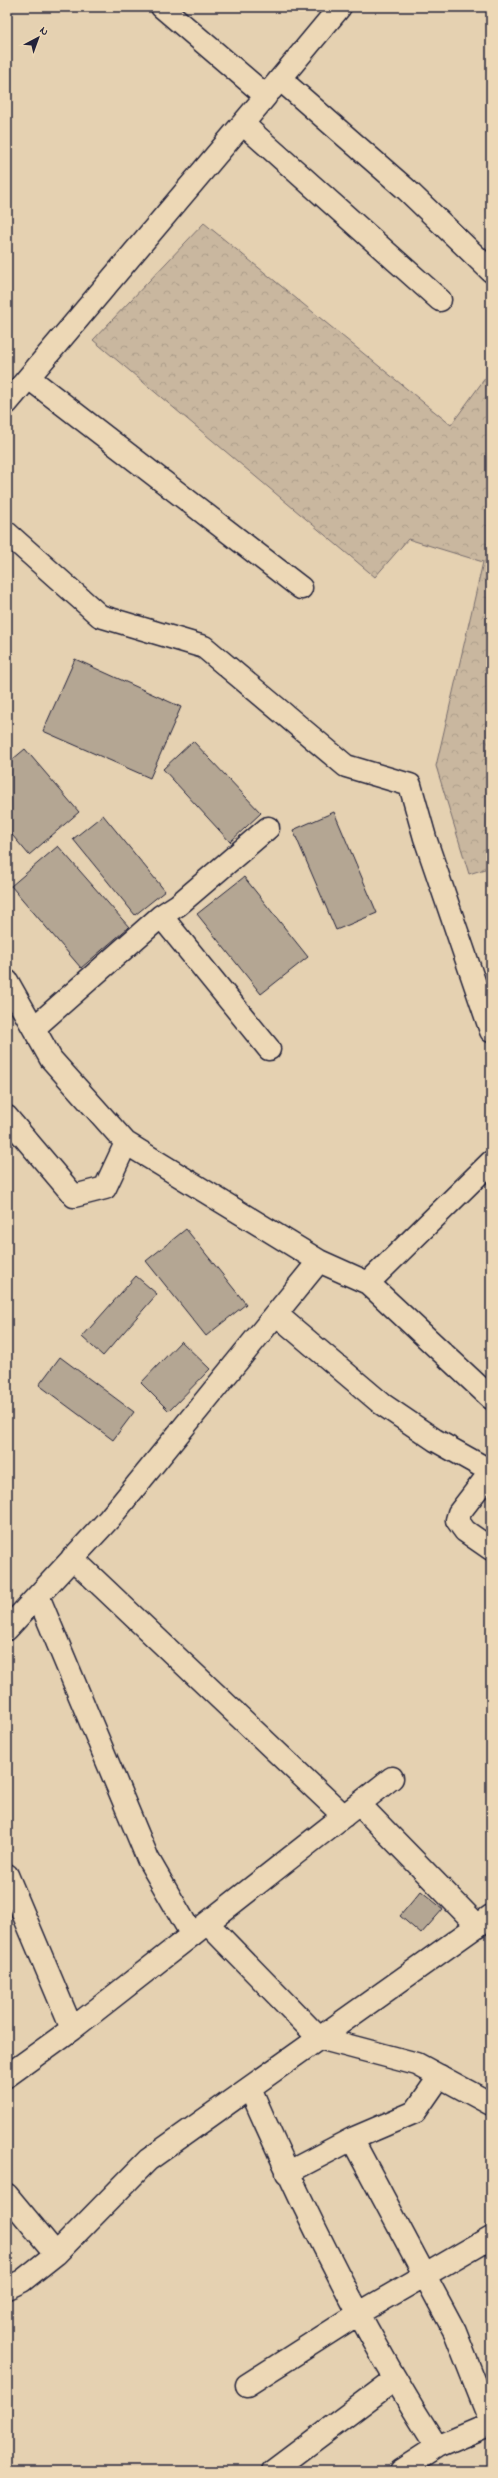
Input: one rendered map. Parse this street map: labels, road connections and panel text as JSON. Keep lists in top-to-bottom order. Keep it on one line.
{"north":"top right"}
